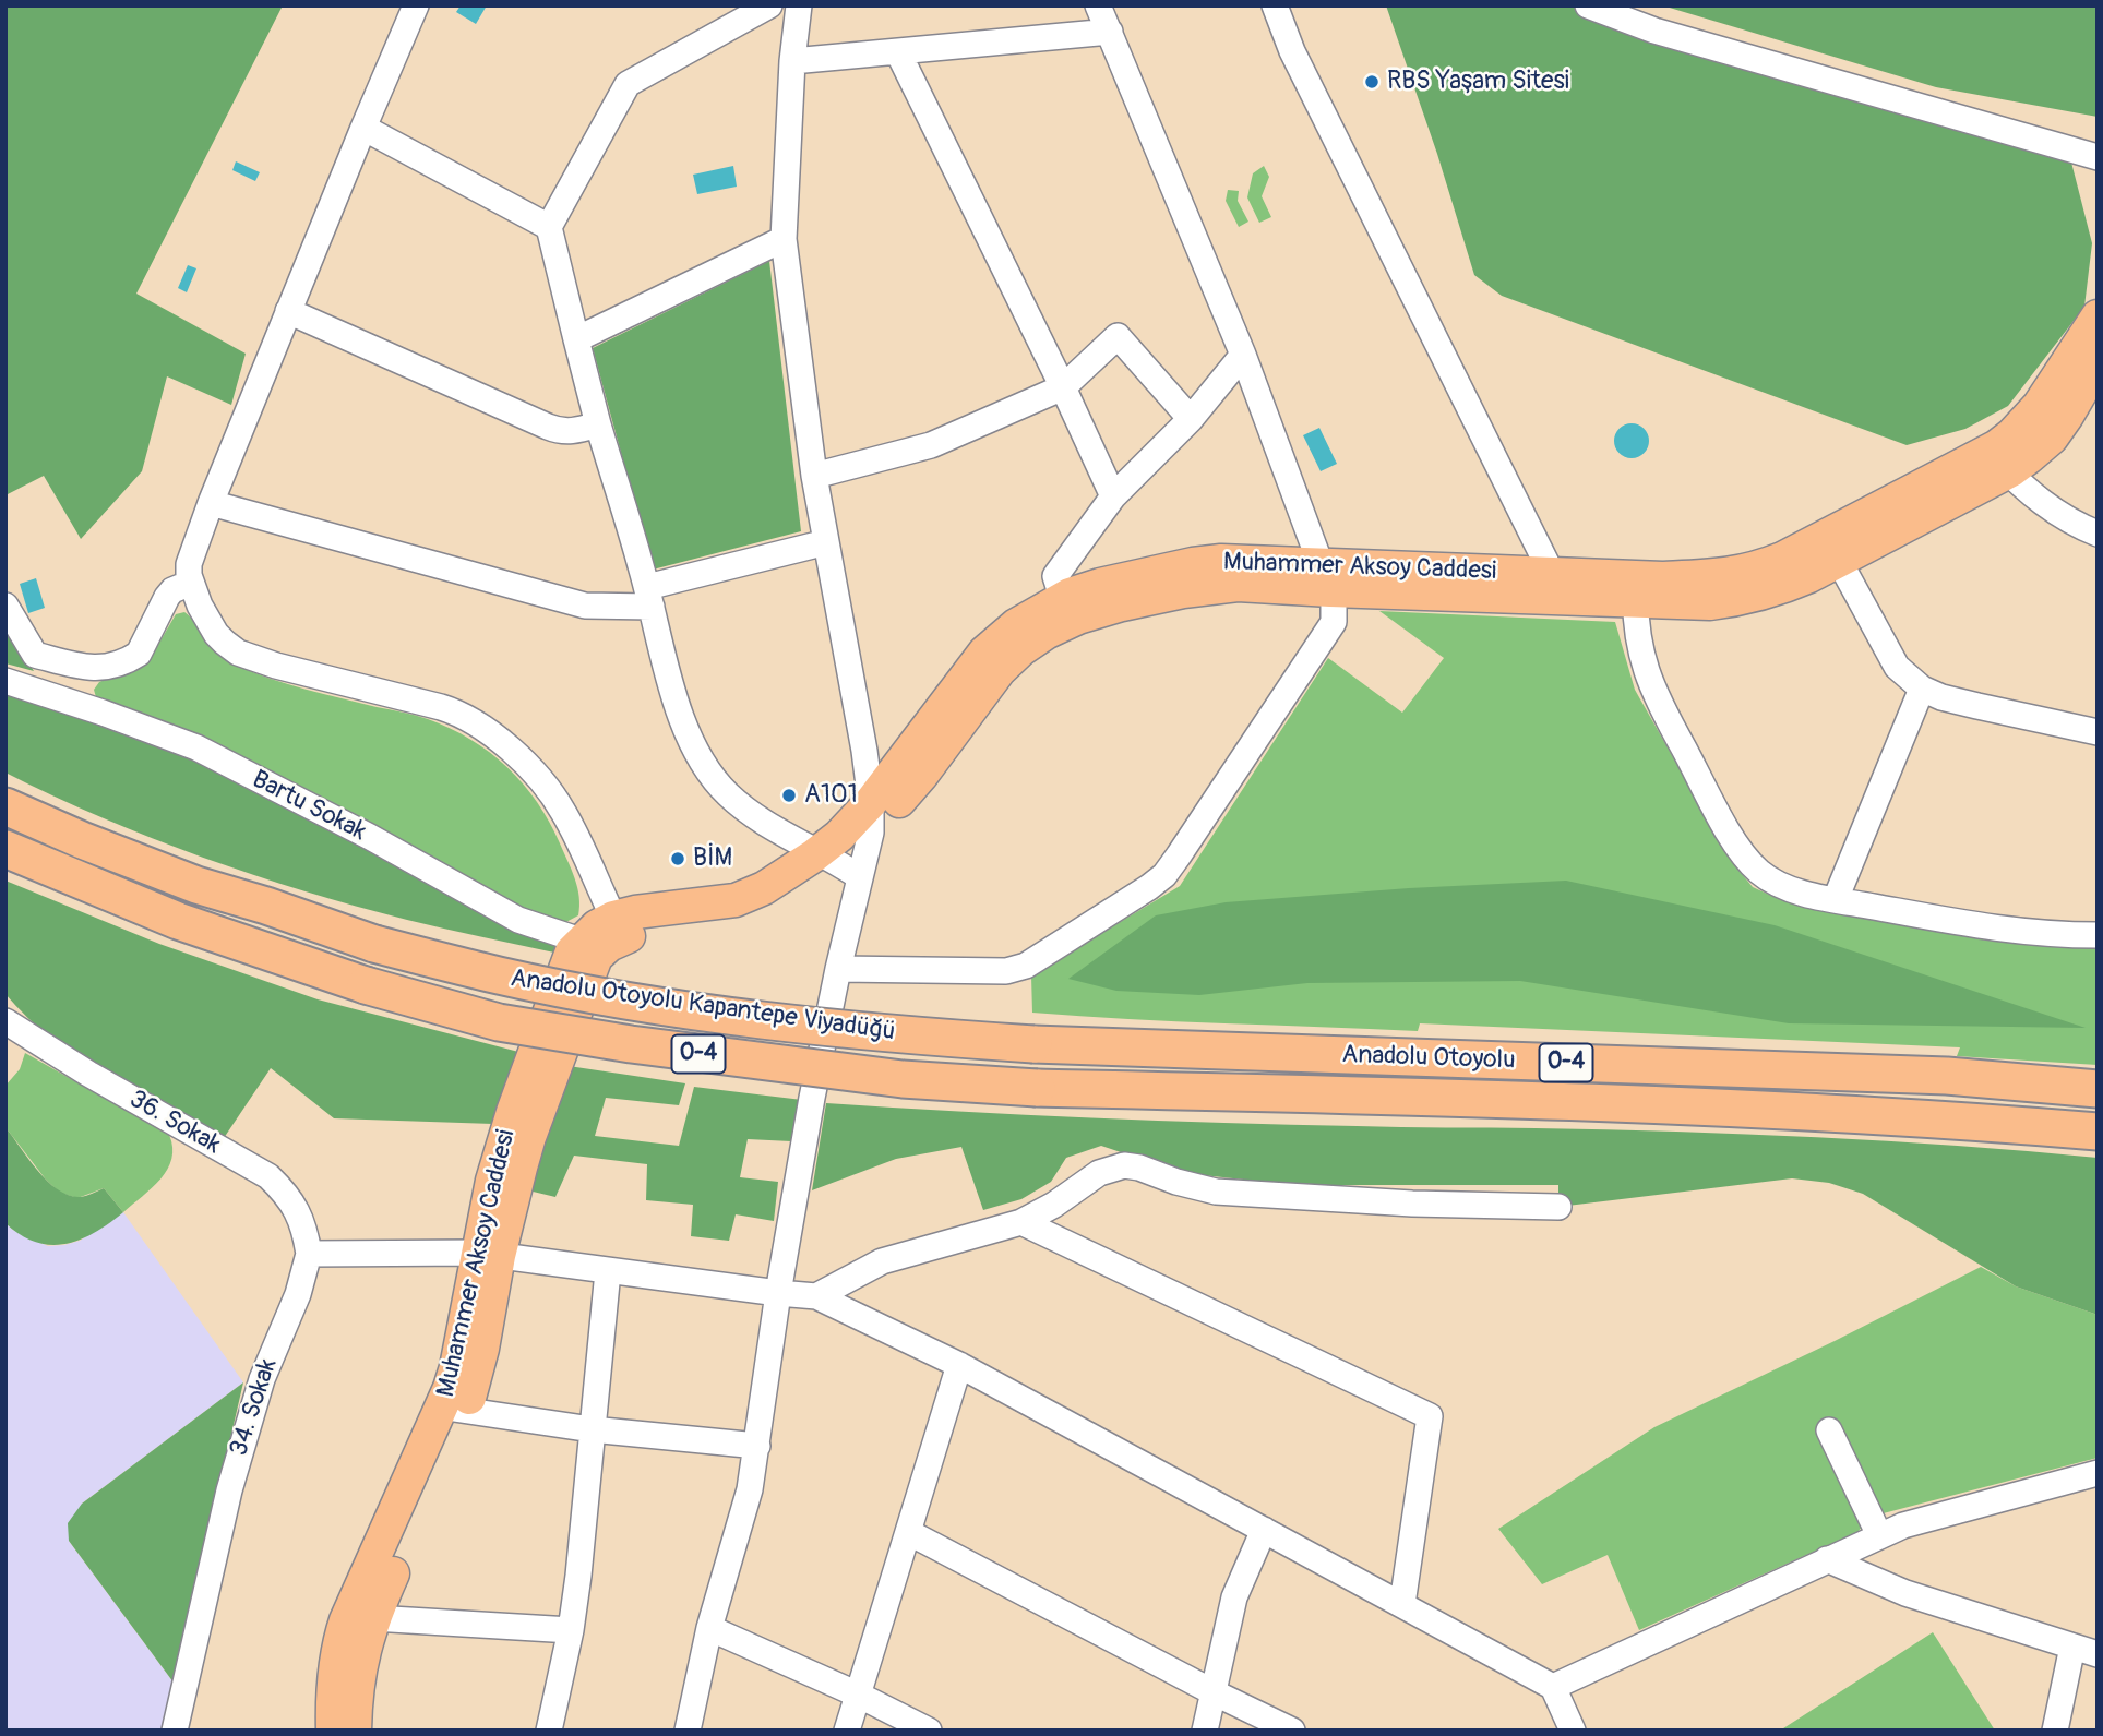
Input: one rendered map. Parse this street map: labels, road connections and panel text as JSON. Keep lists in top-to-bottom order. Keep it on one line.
{"streets":{"highway":["Anadolu Otoyolu Kapantepe Viyadüğü","O-4","Anadolu Otoyolu"],"main road":["Muhammer Aksoy Caddesi"],"street":["Bartu Sokak","36. Sokak","34. Sokak"]},"crossings":[["Muhammer Aksoy Caddesi","Bartu Sokak"],["Anadolu Otoyolu Kapantepe Viyadüğü","Anadolu Otoyolu"],["36. Sokak","34. Sokak"]],"places":["RBS Yaşam Sitesi","A101","BİM"]}
